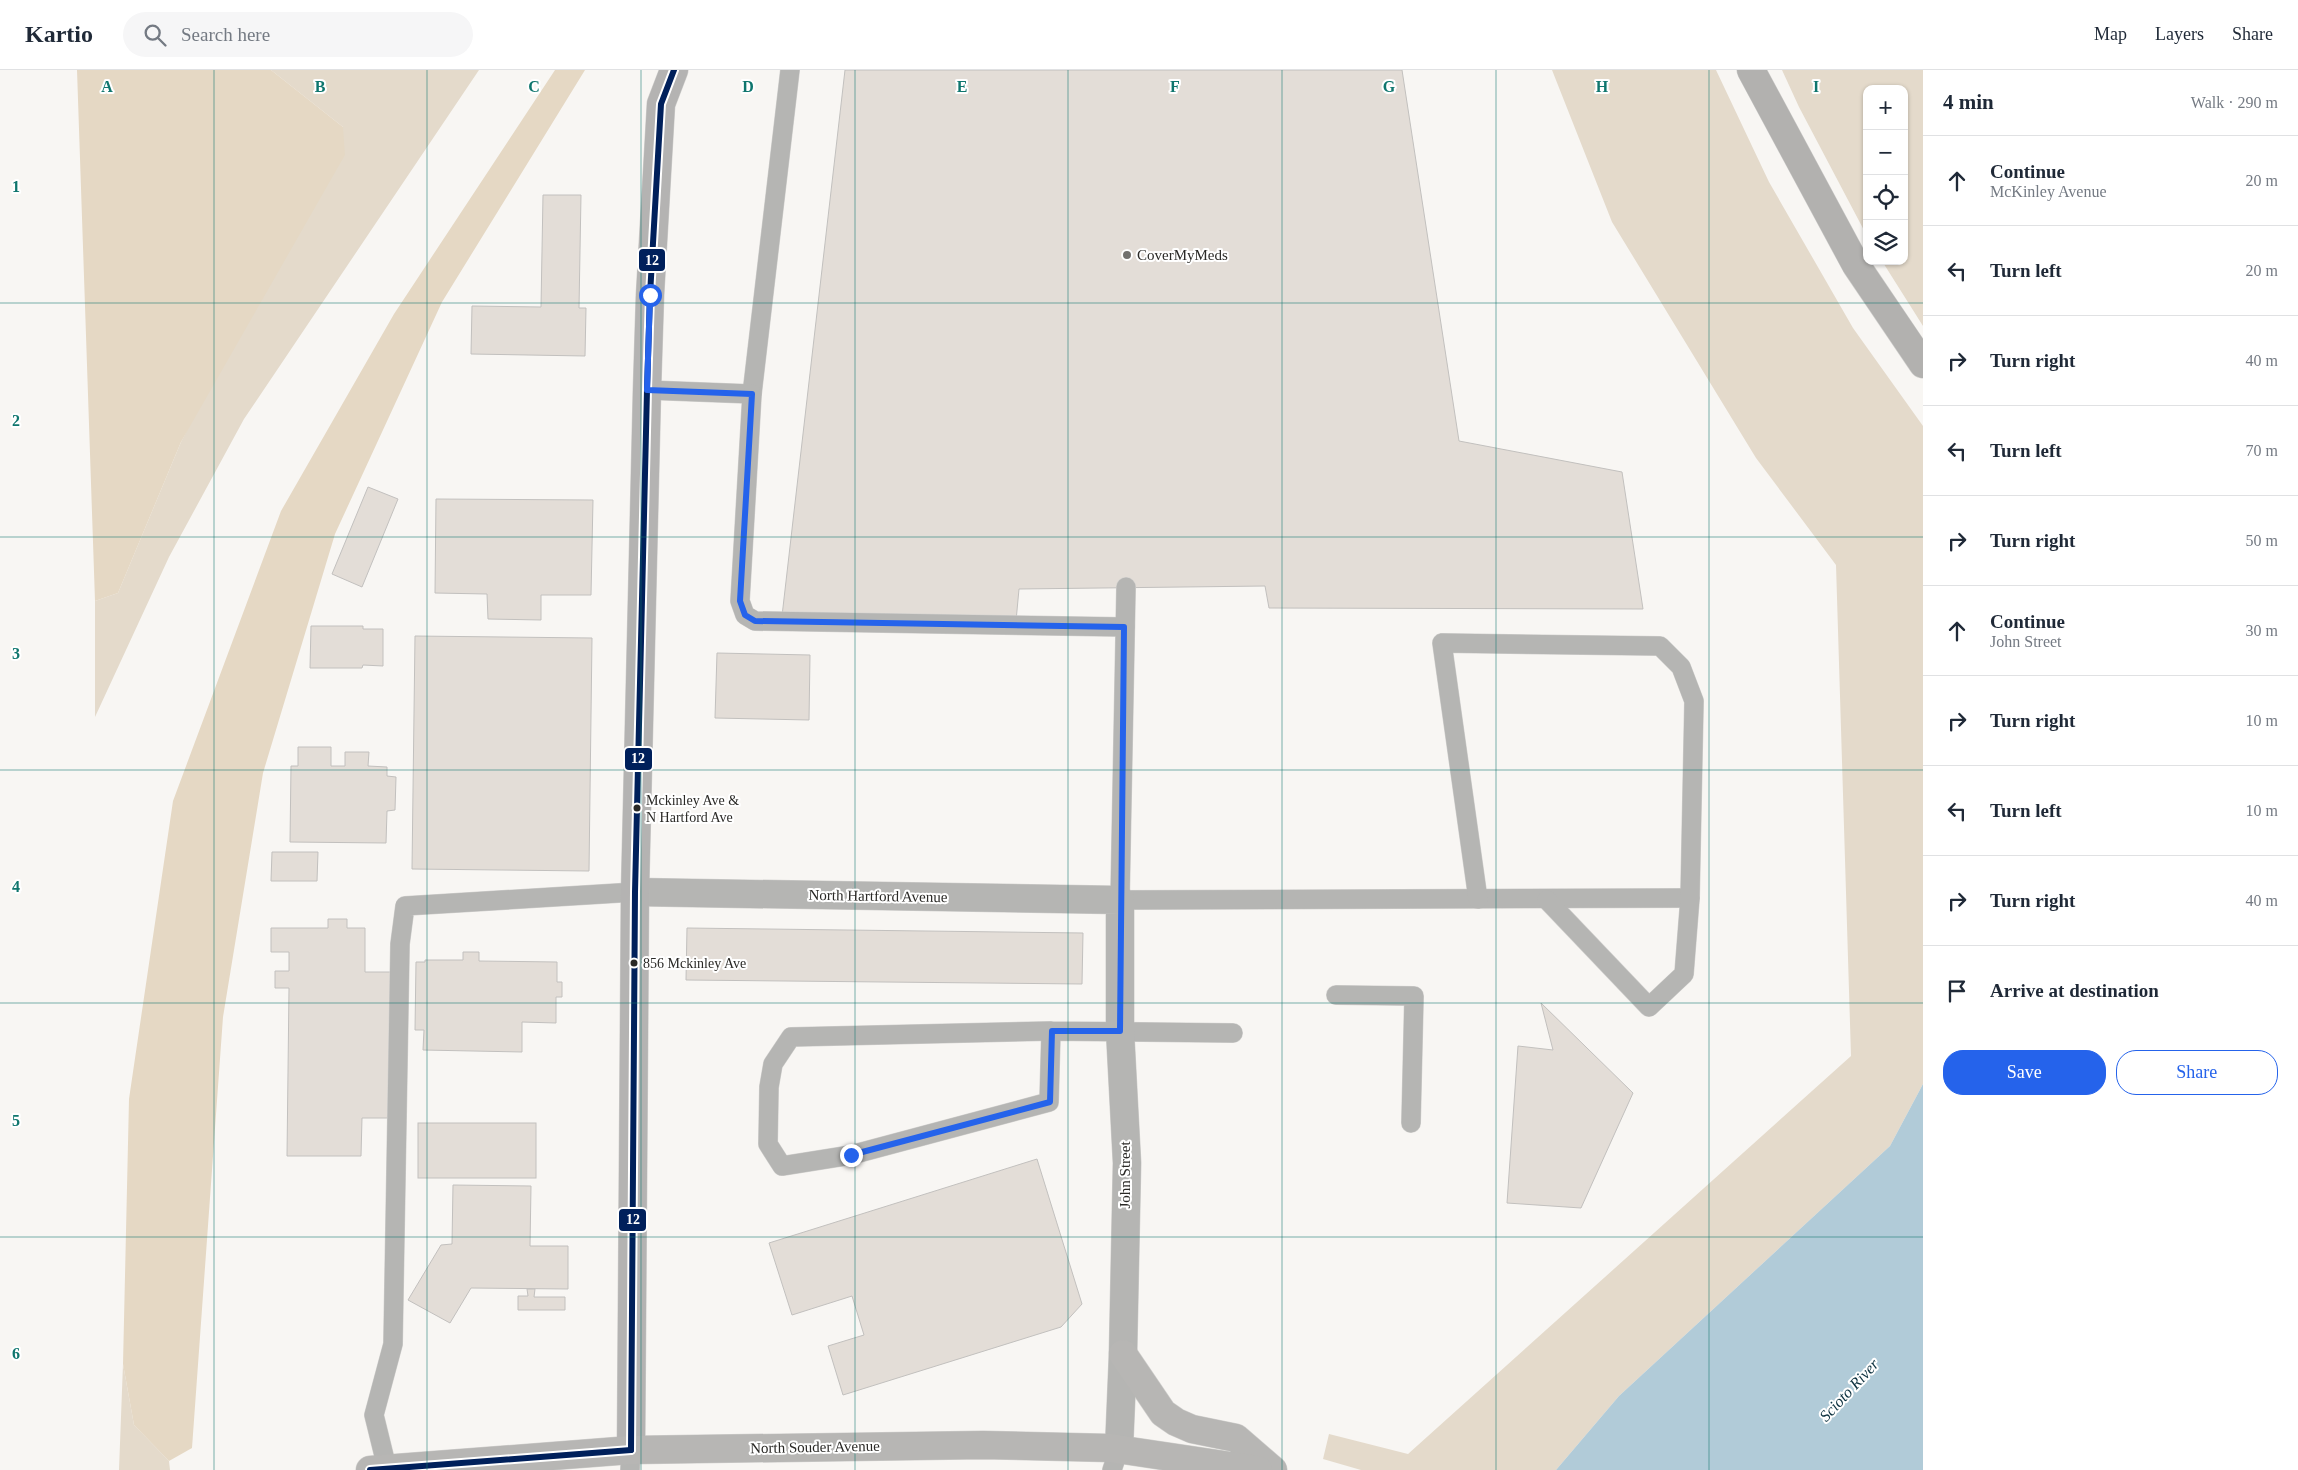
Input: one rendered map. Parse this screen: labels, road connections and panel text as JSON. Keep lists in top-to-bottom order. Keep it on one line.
{"streets":{"main road":["North Souder Avenue"],"street":["North Hartford Avenue","John Street"]},"crossings":[["North Hartford Avenue","John Street"],["John Street","North Souder Avenue"]],"water":["Scioto River"],"places":["CoverMyMeds","Mckinley Ave & N Hartford Ave","856 Mckinley Ave"],"lines":["transit line 12"],"page":{"header":"Kartio","search":"Search here","nav":["Map","Layers","Share"],"heading":["4 min","Walk · 290 m"],"map_buttons":["+","−"],"list":[["Continue","McKinley Avenue","20 m"],["Turn left","20 m"],["Turn right","40 m"],["Turn left","70 m"],["Turn right","50 m"],["Continue","John Street","30 m"],["Turn right","10 m"],["Turn left","10 m"],["Turn right","40 m"],"Arrive at destination"],"buttons":["Save","Share"]},"grid":{"columns":["A","B","C","D","E","F","G","H","I"],"rows":["1","2","3","4","5","6"]}}
